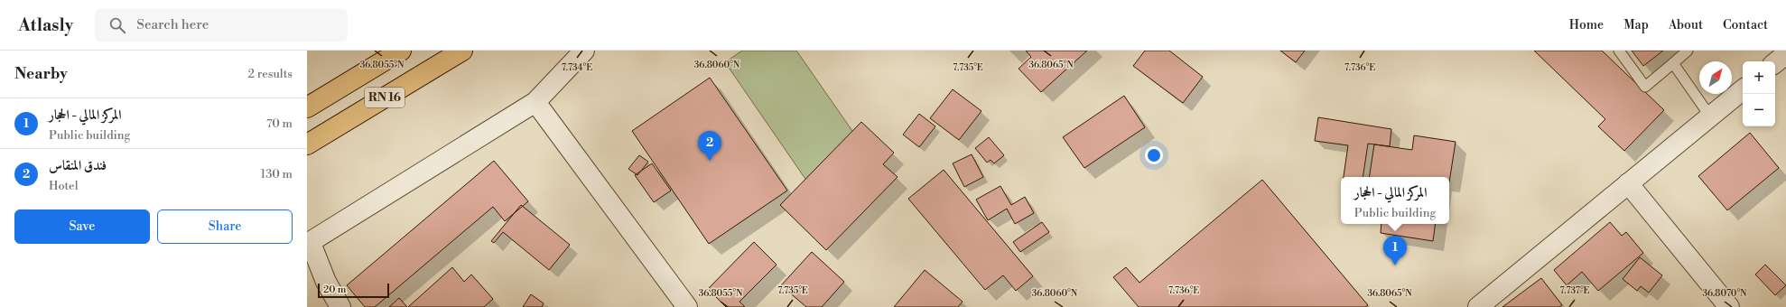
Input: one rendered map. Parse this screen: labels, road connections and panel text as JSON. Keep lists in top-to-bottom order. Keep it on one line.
{"streets":{"highway":["RN 16"]},"scale_bar":"20 m","north":"top right","page":{"header":"Atlasly","search":"Search here","nav":["Home","Map","About","Contact"],"heading":["Nearby","2 results"],"map_buttons":["+","−"],"list":[{"mark":"1","name":"المركز المالي - الحجار","note":"Public building","value":"70 m"},{"mark":"2","name":"فندق المنقاس","note":"Hotel","value":"130 m"}],"pins":["2","1"],"popup":["المركز المالي - الحجار","Public building"],"buttons":["Save","Share"],"scale":"20 m"},"coordinates":["36.8055°N","36.8060°N","36.8065°N","7.734°E","7.735°E","7.736°E","7.737°E","36.8070°N"]}
